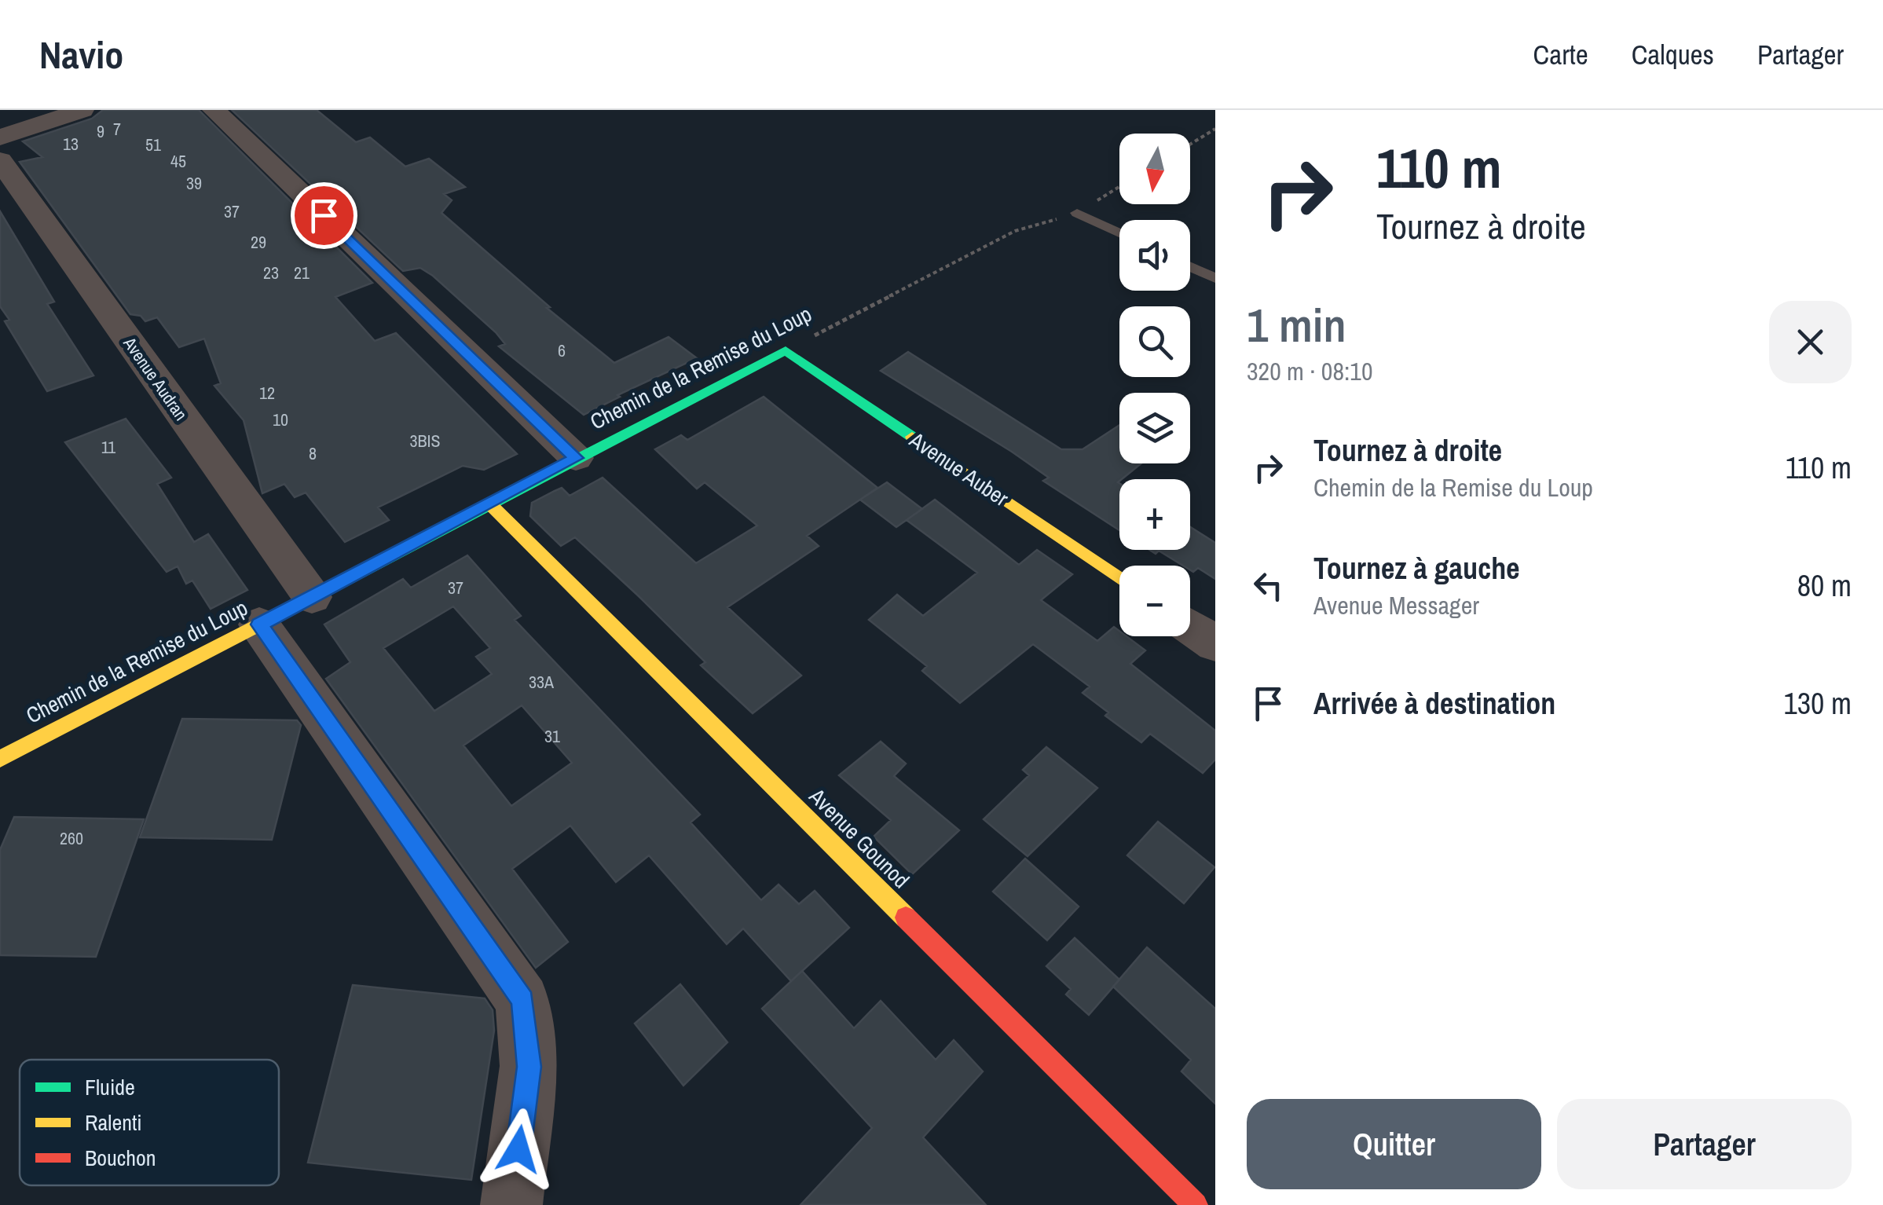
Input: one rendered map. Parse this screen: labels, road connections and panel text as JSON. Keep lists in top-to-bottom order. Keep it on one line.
{"streets":{"street":["Chemin de la Remise du Loup","Avenue Audran","Avenue Auber","Avenue Gounod"]},"crossings":[["Chemin de la Remise du Loup","Avenue Audran"],["Chemin de la Remise du Loup","Avenue Auber"],["Chemin de la Remise du Loup","Avenue Gounod"]],"house_numbers":["7","9","13","51","45","39","37","29","23","21","6","12","10","3BIS","11","8","37","33A","31","260"],"legend":["Fluide","Ralenti","Bouchon"],"north":"bottom","page":{"header":"Navio","nav":["Carte","Calques","Partager"],"turn":["110 m","Tournez à droite"],"map_buttons":["+","−"],"heading":["1 min","320 m · 08:10"],"list":[{"name":"Tournez à droite","note":"Chemin de la Remise du Loup","value":"110 m"},{"name":"Tournez à gauche","note":"Avenue Messager","value":"80 m"},{"name":"Arrivée à destination","value":"130 m"}],"buttons":["Quitter","Partager"]}}
